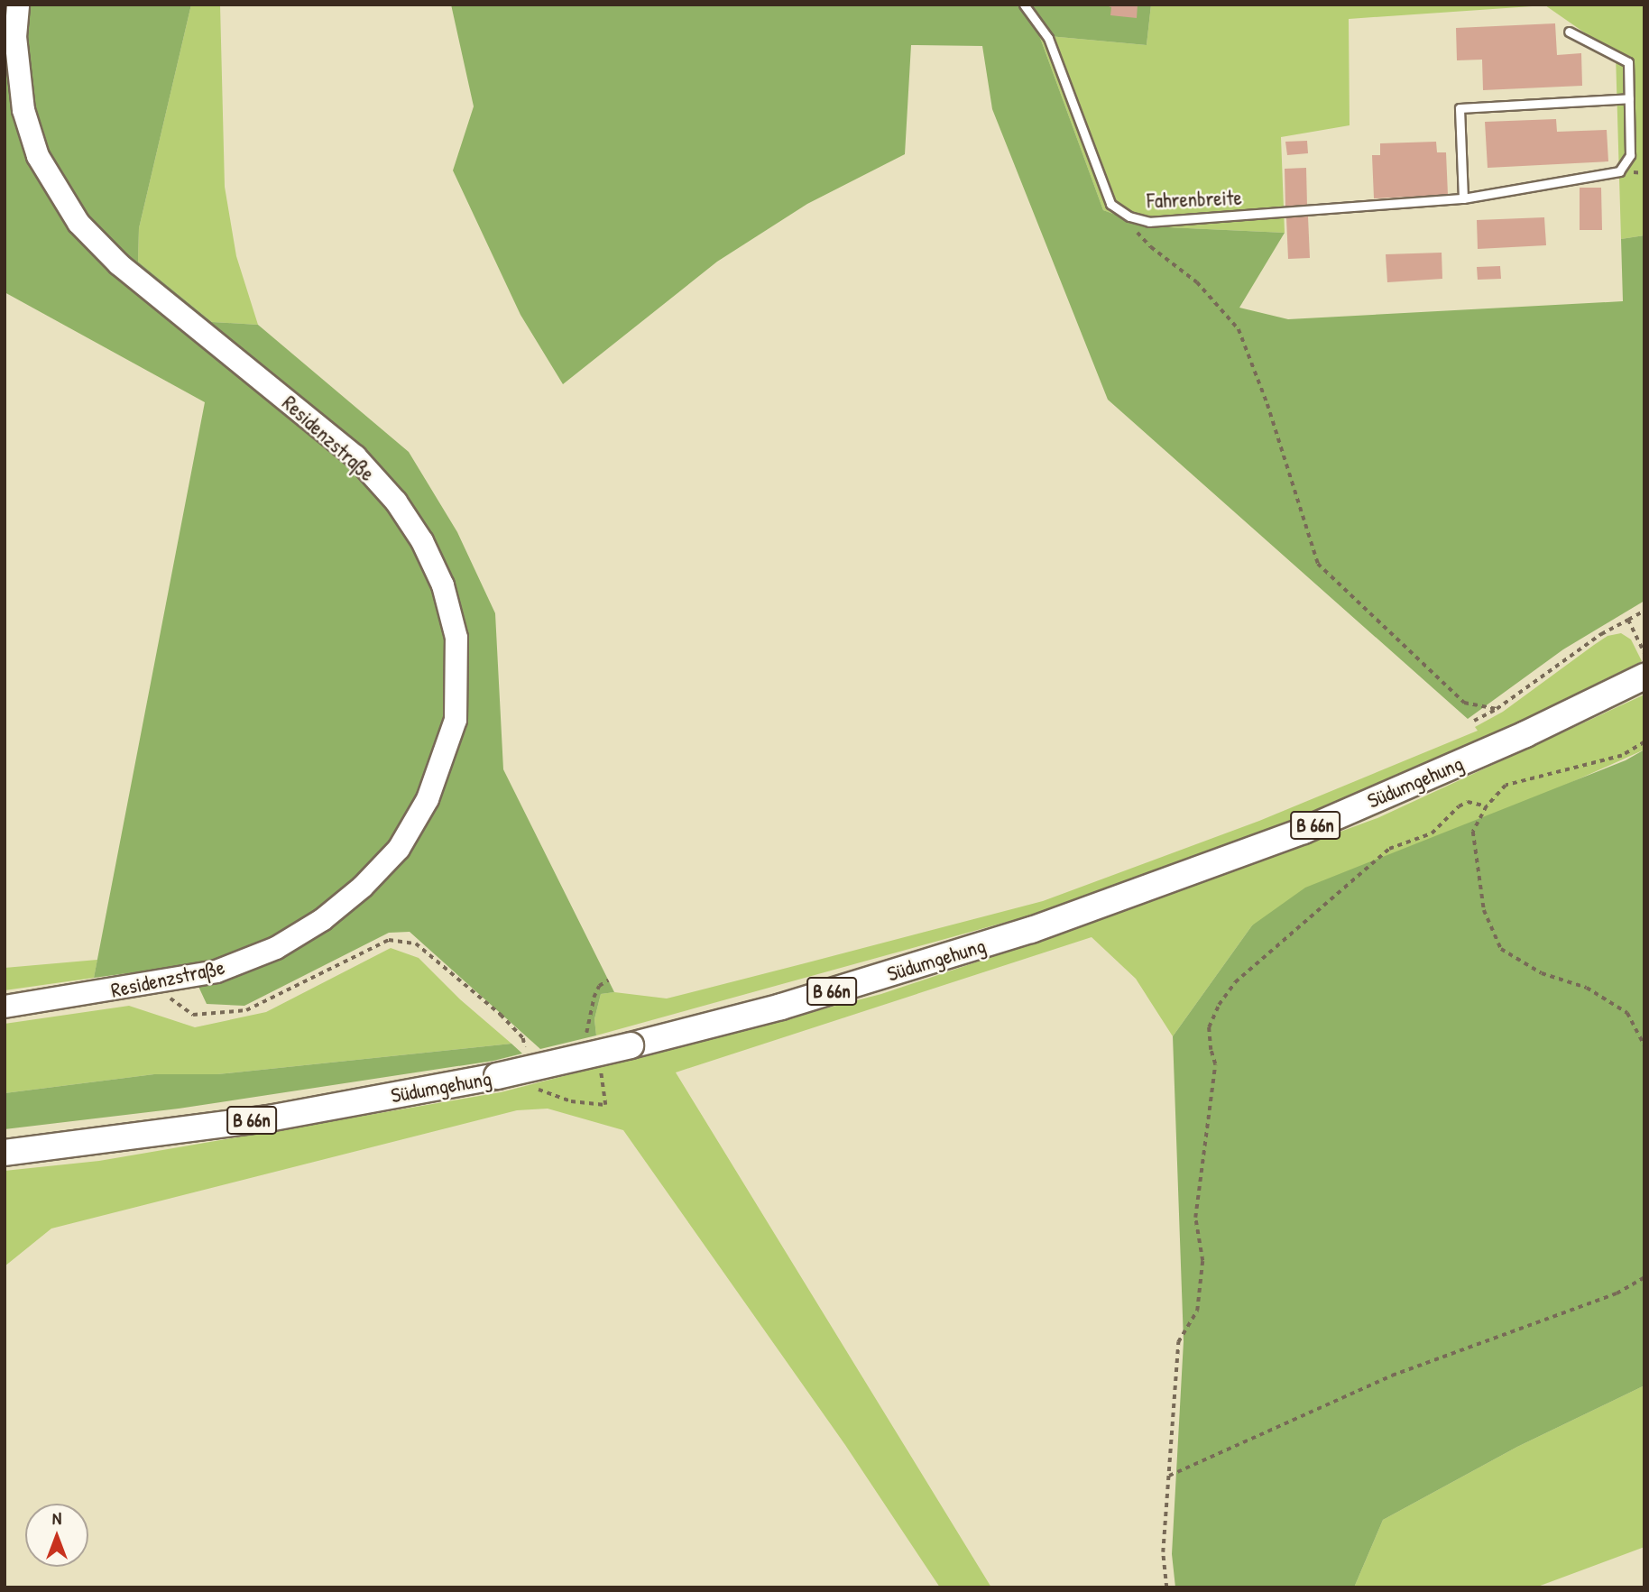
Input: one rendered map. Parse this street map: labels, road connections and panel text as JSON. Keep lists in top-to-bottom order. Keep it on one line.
{"streets":{"main road":["Residenzstraße","Südumgehung","B 66n"],"lane":["Fahrenbreite"]},"north":"top"}
